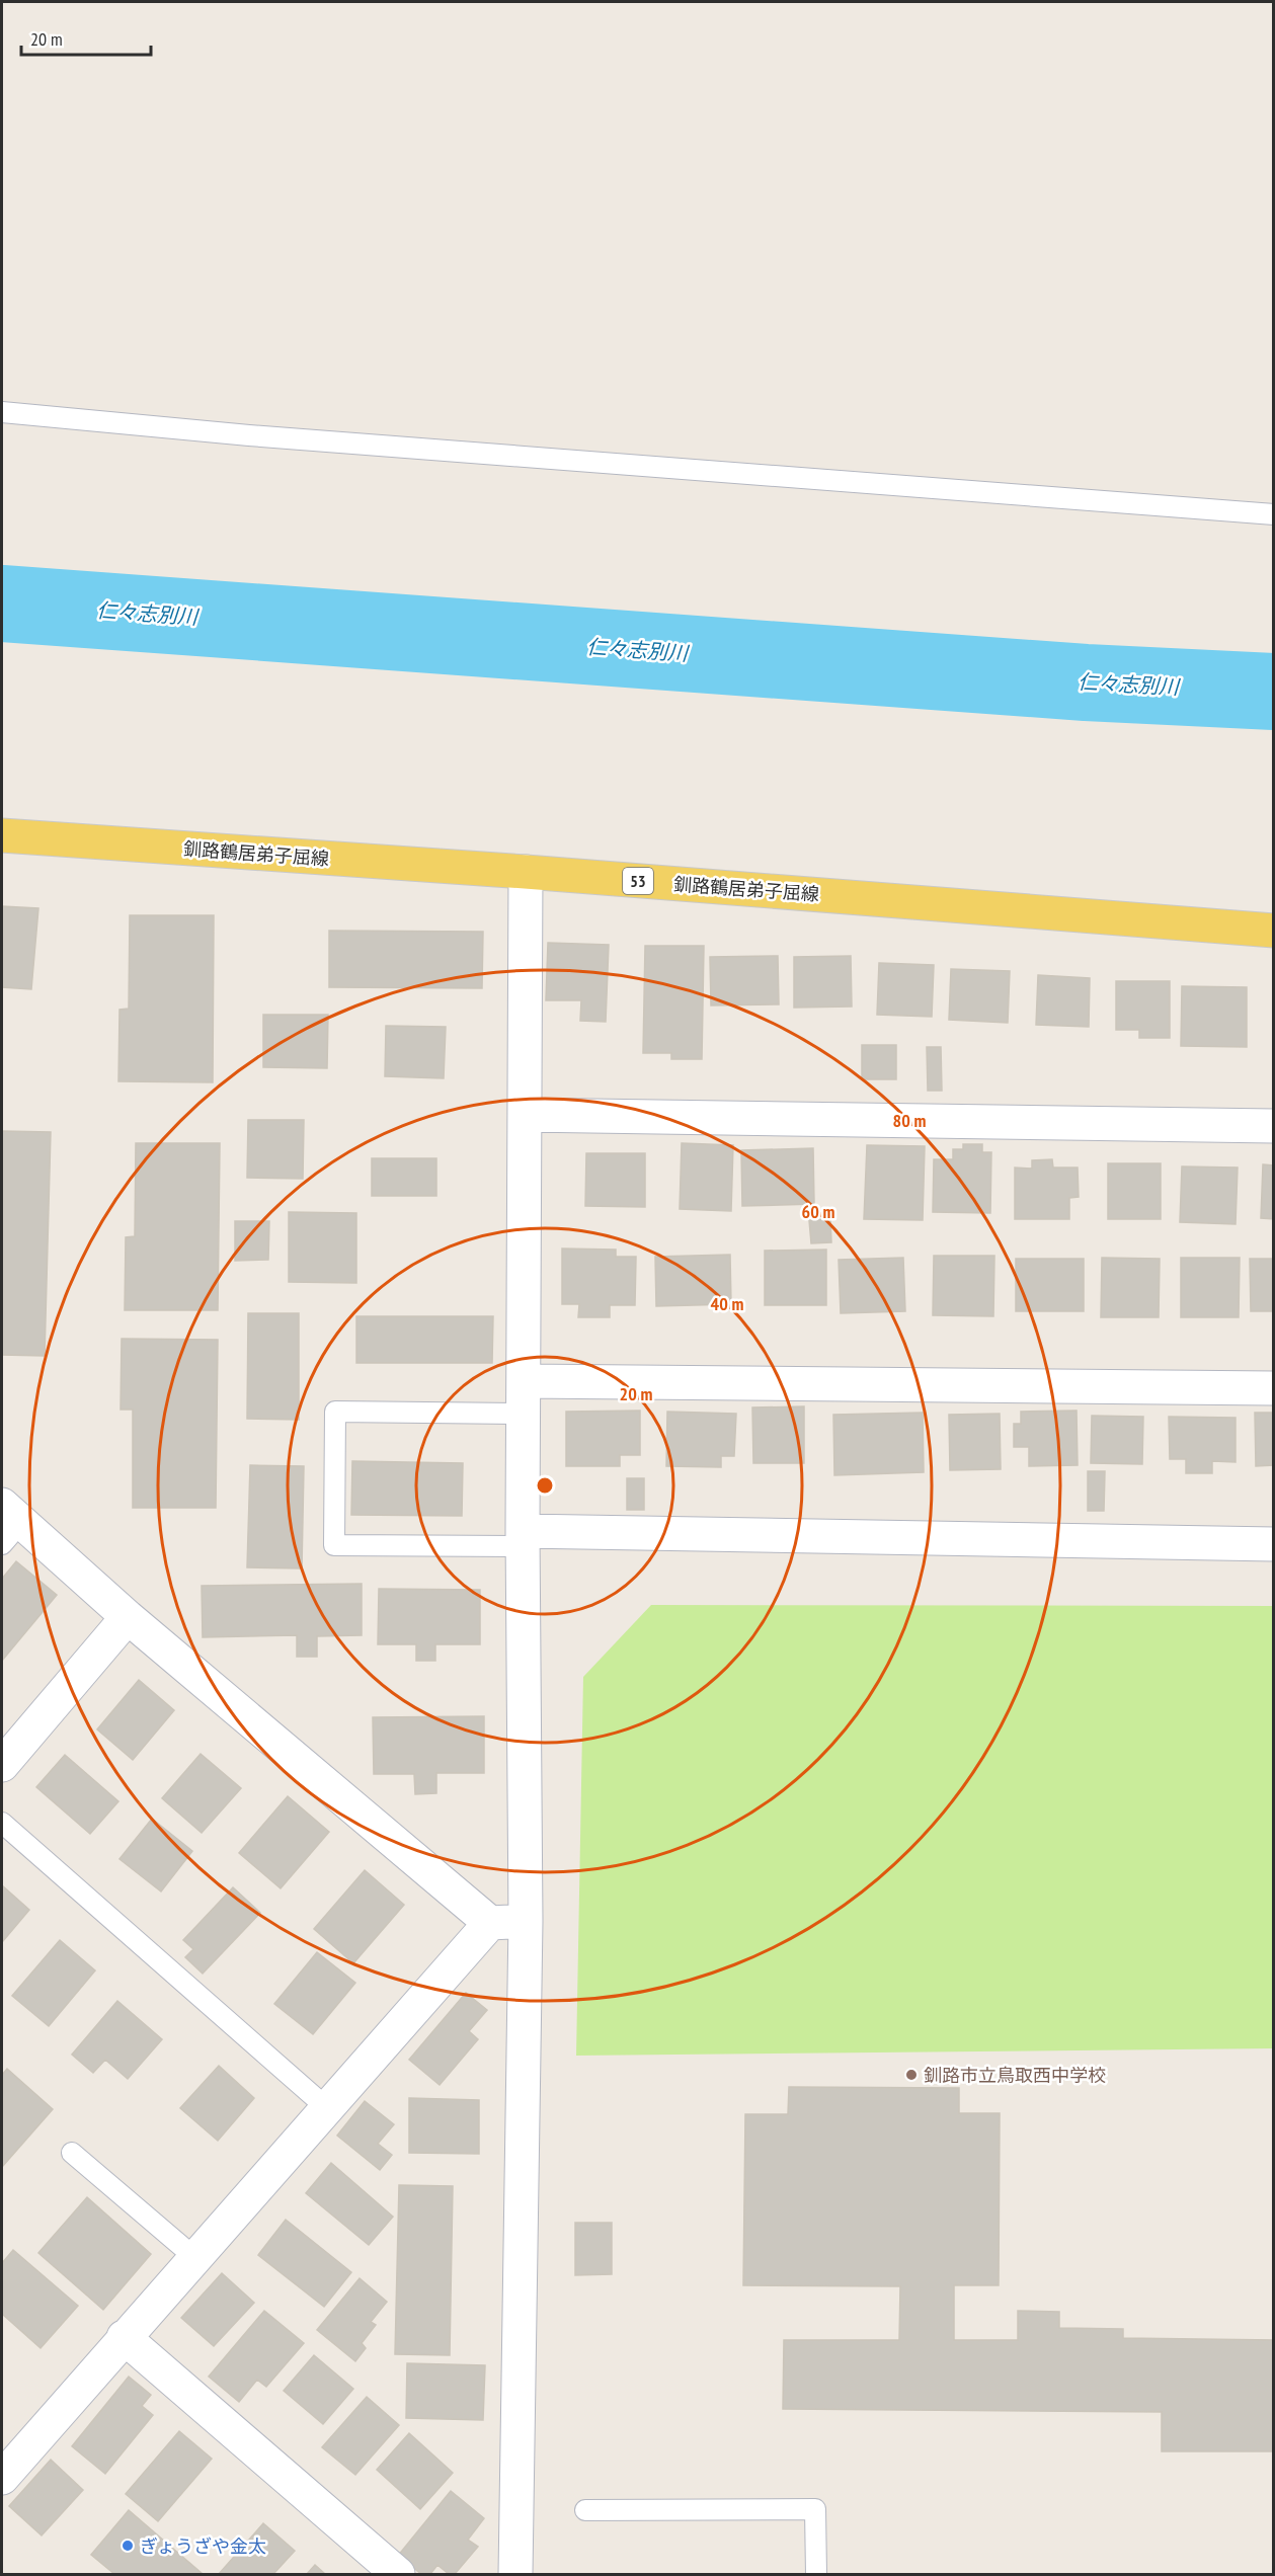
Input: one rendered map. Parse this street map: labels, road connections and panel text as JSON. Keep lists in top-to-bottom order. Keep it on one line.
{"streets":{"main road":["釧路鶴居弟子屈線","53"]},"water":["仁々志別川"],"places":["釧路市立鳥取西中学校","ぎょうざや金太"],"scale_bar":"20 m","rings":["80 m","60 m","40 m","20 m"]}
